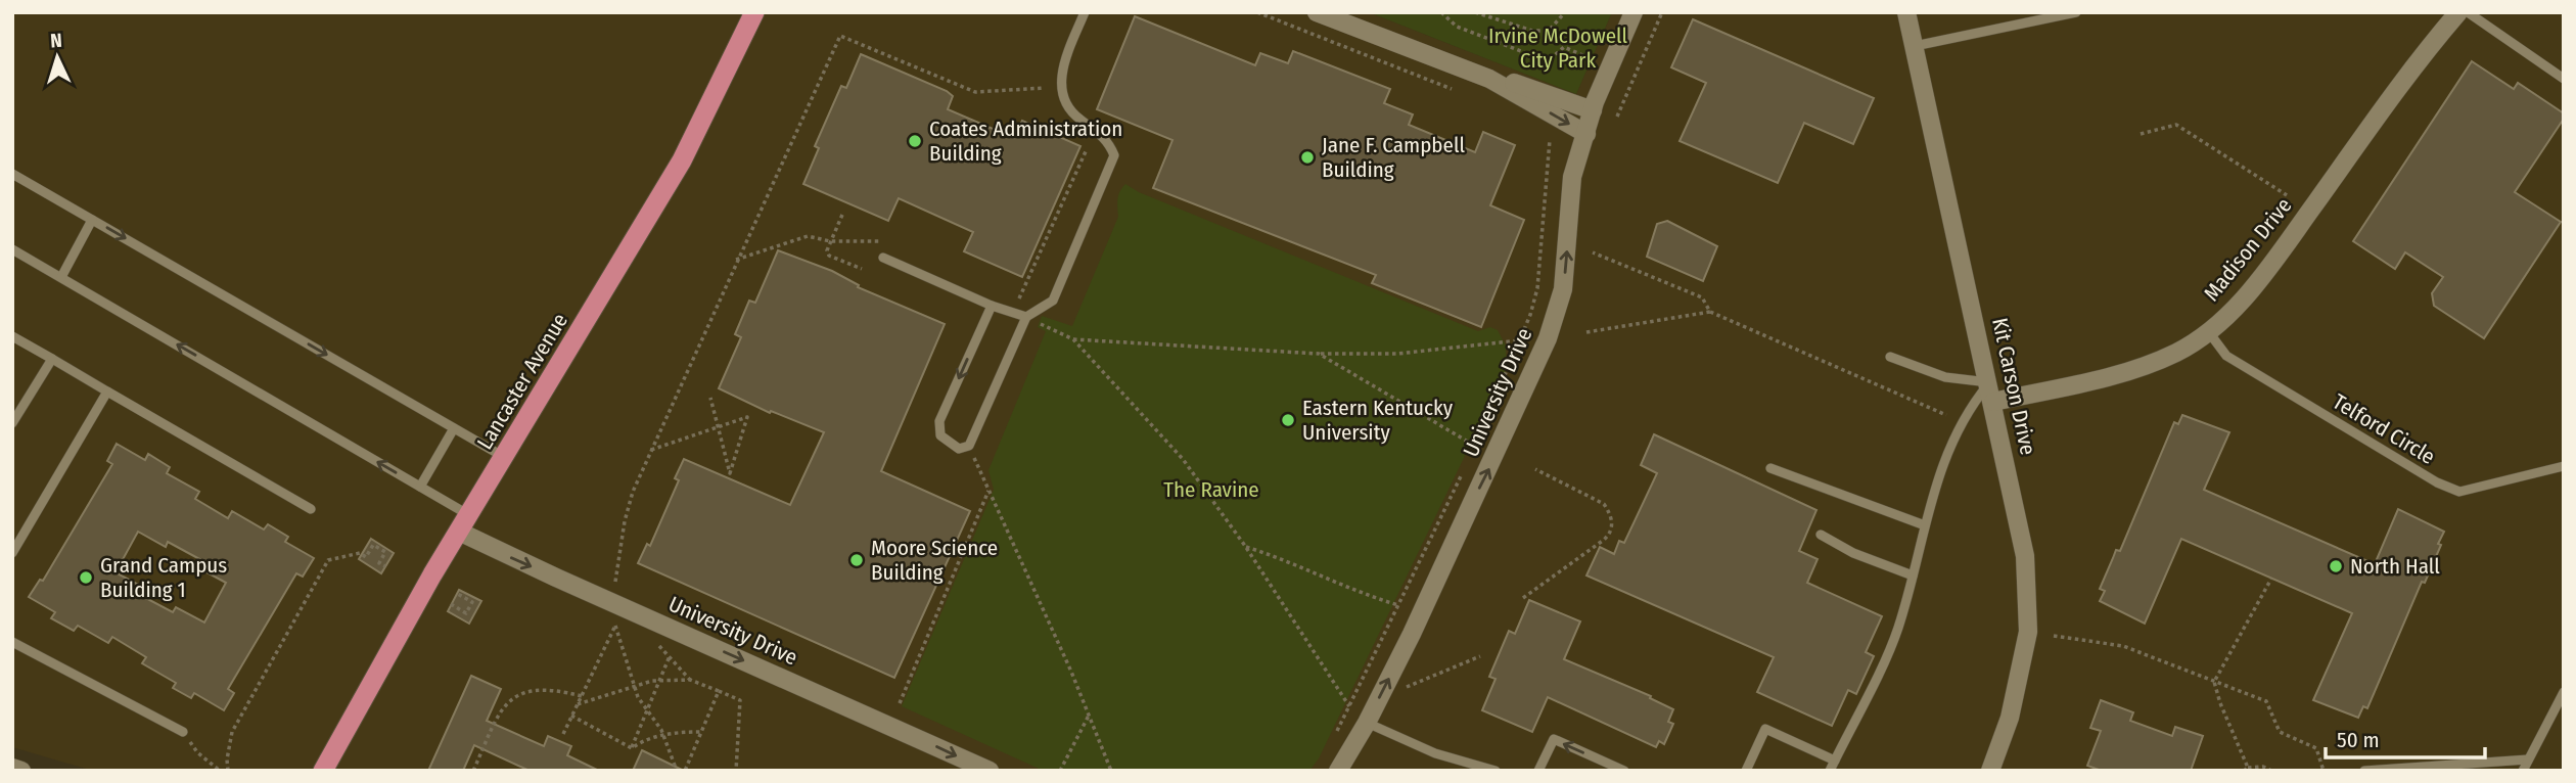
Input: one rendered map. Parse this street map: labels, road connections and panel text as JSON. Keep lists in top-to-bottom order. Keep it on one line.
{"streets":{"main road":["Lancaster Avenue"],"street":["Madison Drive","Kit Carson Drive","University Drive"],"lane":["Telford Circle"]},"crossings":[["Madison Drive","Kit Carson Drive"],["Madison Drive","Telford Circle"],["Lancaster Avenue","University Drive"]],"parks":["Irvine McDowell City Park","The Ravine"],"places":["Coates Administration Building","Jane F. Campbell Building","Eastern Kentucky University","Moore Science Building","North Hall","Grand Campus Building 1"],"scale_bar":"50 m","north":"top"}
